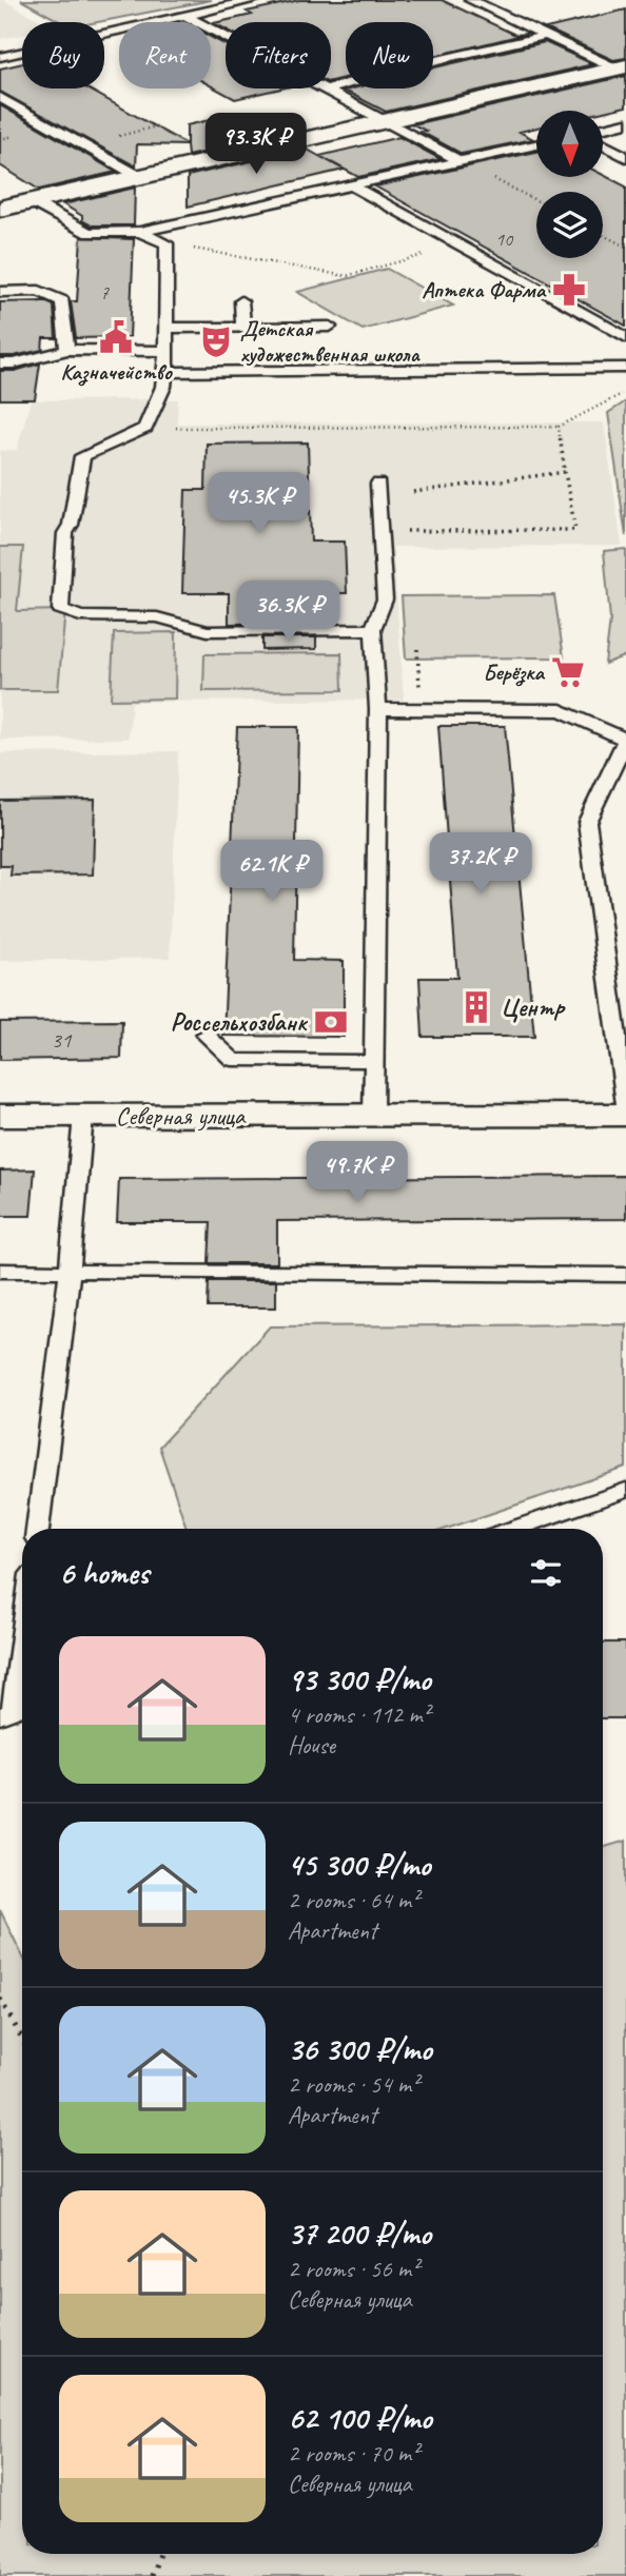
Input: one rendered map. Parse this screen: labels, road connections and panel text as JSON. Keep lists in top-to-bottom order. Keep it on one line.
{"streets":{"street":["Северная улица"]},"places":{"pharmacy":["Аптека Фарма"],"public building":["Казначейство"],"theatre":["Детская художественная школа"],"supermarket":["Берёзка"],"building":["Центр"],"bank":["Россельхозбанк"]},"house_numbers":["10","7","31"],"north":"bottom","page":{"chip":["Buy","Rent","Filters","New"],"price":["93.3K ₽","45.3K ₽","36.3K ₽","37.2K ₽","62.1K ₽","49.7K ₽"],"heading":"6 homes","list":[{"name":"93 300 ₽/mo","note":"4 rooms · 112 m² · House"},{"name":"45 300 ₽/mo","note":"2 rooms · 64 m² · Apartment"},{"name":"36 300 ₽/mo","note":"2 rooms · 54 m² · Apartment"},{"name":"37 200 ₽/mo","note":"2 rooms · 56 m² · Северная улица"},{"name":"62 100 ₽/mo","note":"2 rooms · 70 m² · Северная улица"}]}}
